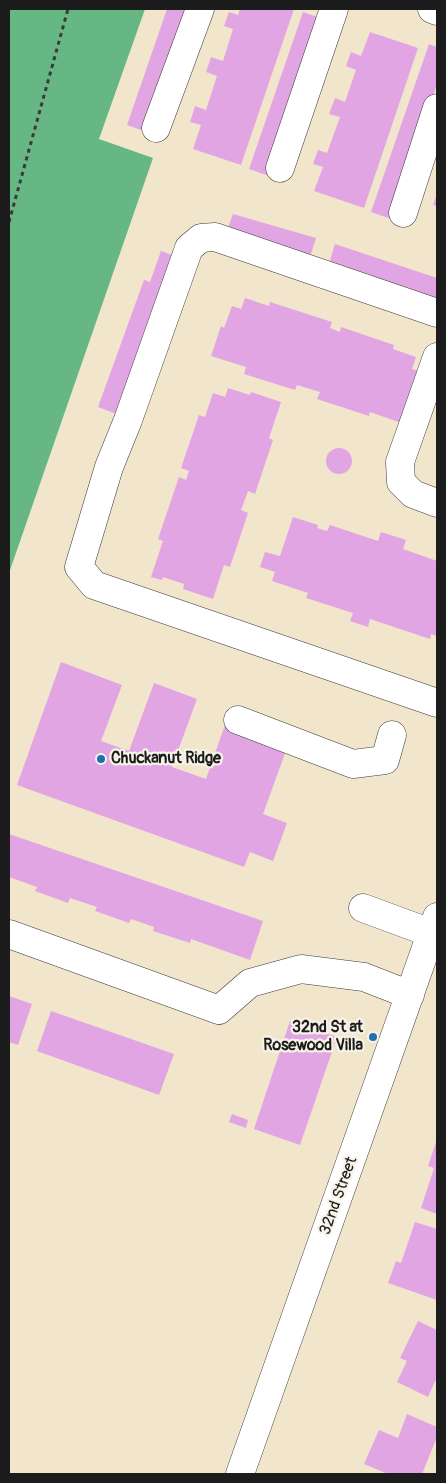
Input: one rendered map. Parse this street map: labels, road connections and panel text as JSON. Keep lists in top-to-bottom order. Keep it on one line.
{"streets":{"street":["32nd Street"]},"places":["Chuckanut Ridge","32nd St at Rosewood Villa"]}
